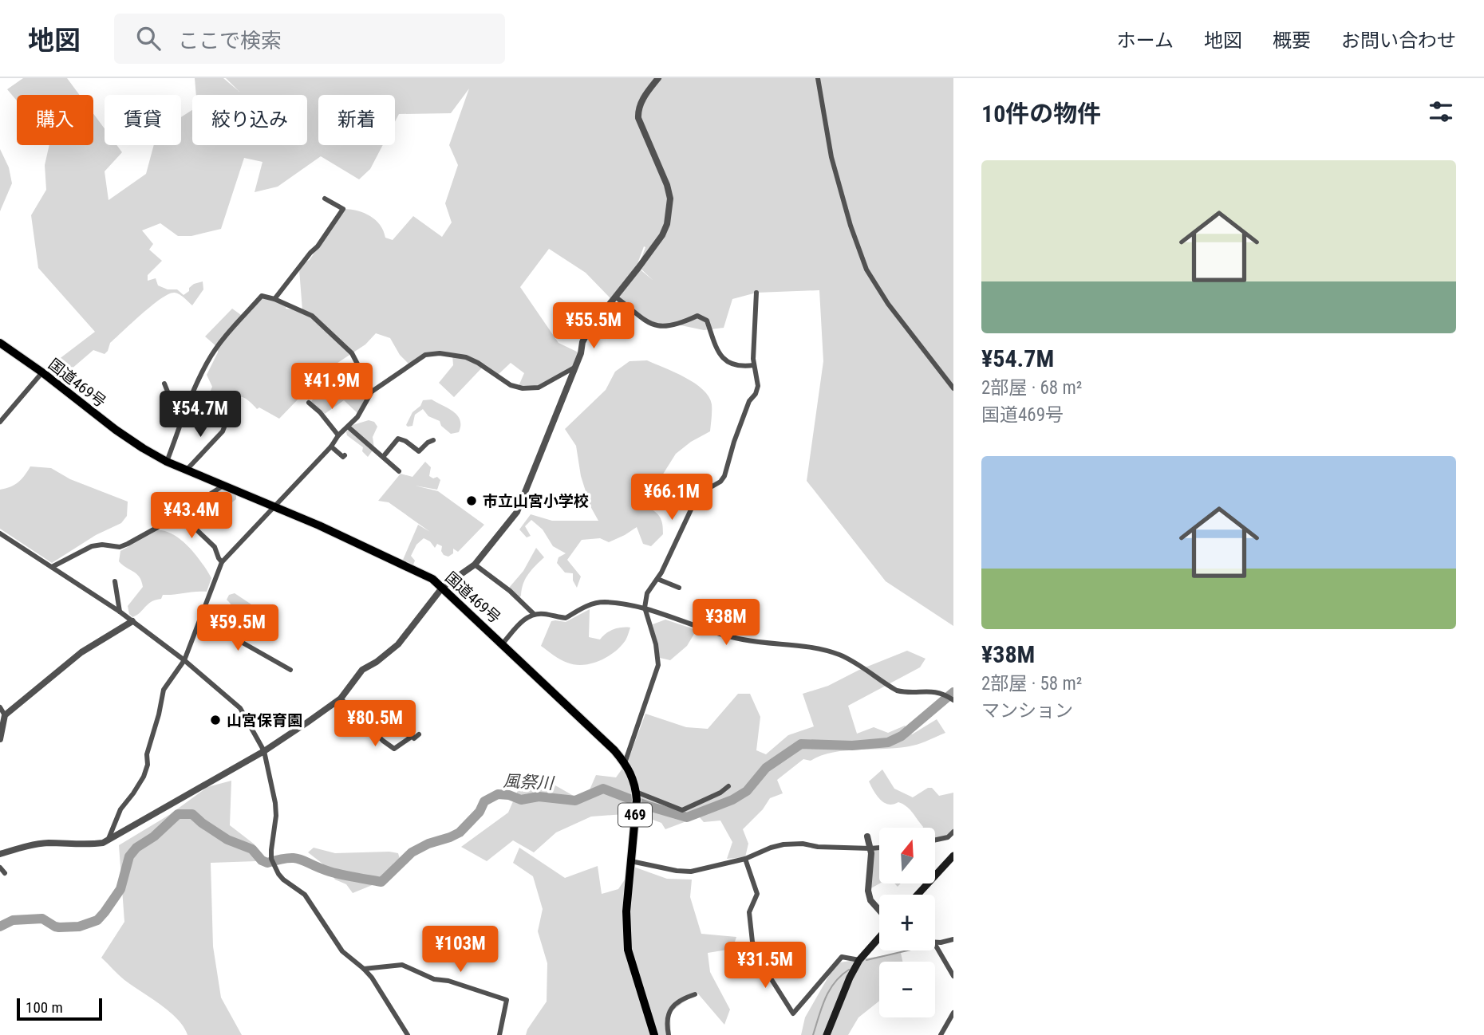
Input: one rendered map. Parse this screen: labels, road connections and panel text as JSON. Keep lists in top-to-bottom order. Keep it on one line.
{"streets":{"highway":["国道469号","469"]},"water":["風祭川"],"places":["市立山宮小学校","山宮保育園"],"scale_bar":"100 m","north":"top","page":{"header":"地図","search":"ここで検索","nav":["ホーム","地図","概要","お問い合わせ"],"heading":"10件の物件","chip":["購入","賃貸","絞り込み","新着"],"list":[{"name":"¥54.7M","note":"2部屋 · 68 m² · 国道469号"},{"name":"¥38M","note":"2部屋 · 58 m² · マンション"}],"price":["¥55.5M","¥41.9M","¥54.7M","¥66.1M","¥43.4M","¥38M","¥59.5M","¥80.5M","¥103M","¥31.5M"],"map_buttons":["+","−"],"scale":"100 m"}}
